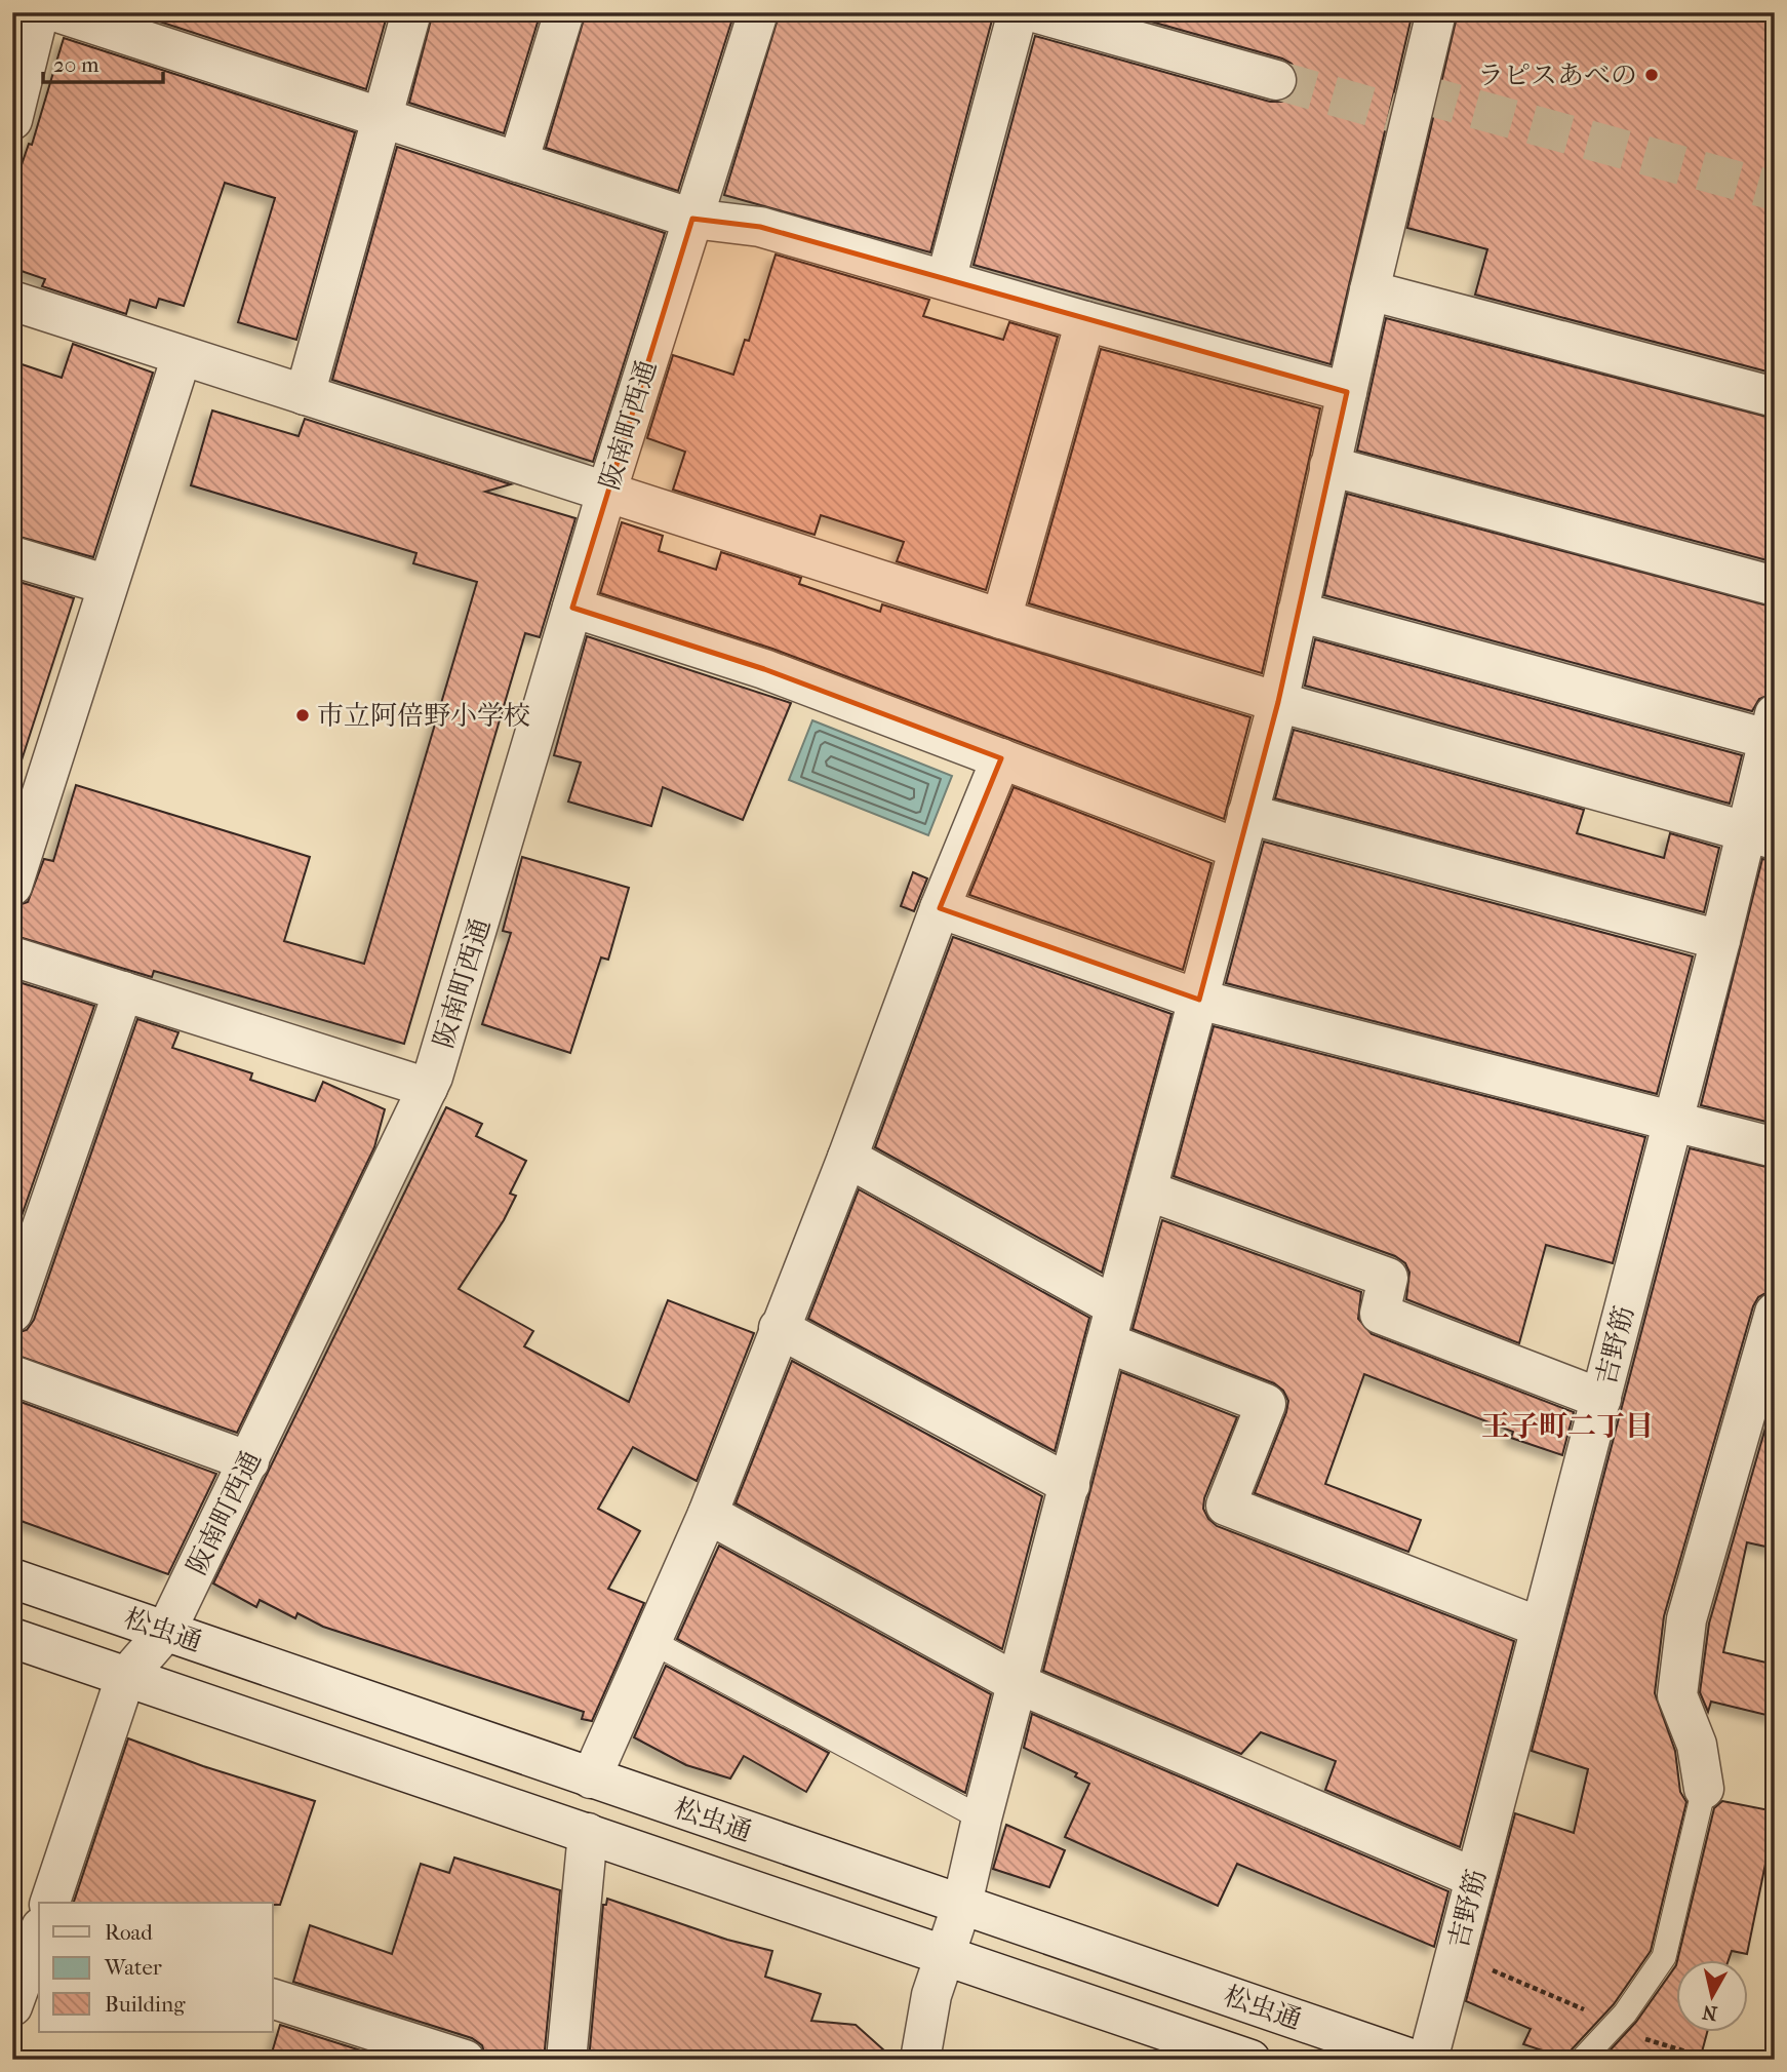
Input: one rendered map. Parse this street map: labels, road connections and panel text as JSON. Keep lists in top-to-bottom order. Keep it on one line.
{"streets":{"street":["阪南町西通","吉野筋","松虫通"]},"crossings":[["阪南町西通","松虫通"]],"districts":["王子町二丁目"],"places":["ラピスあべの","市立阿倍野小学校"],"legend":["Road","Water","Building"],"scale_bar":"20 m","north":"bottom"}
